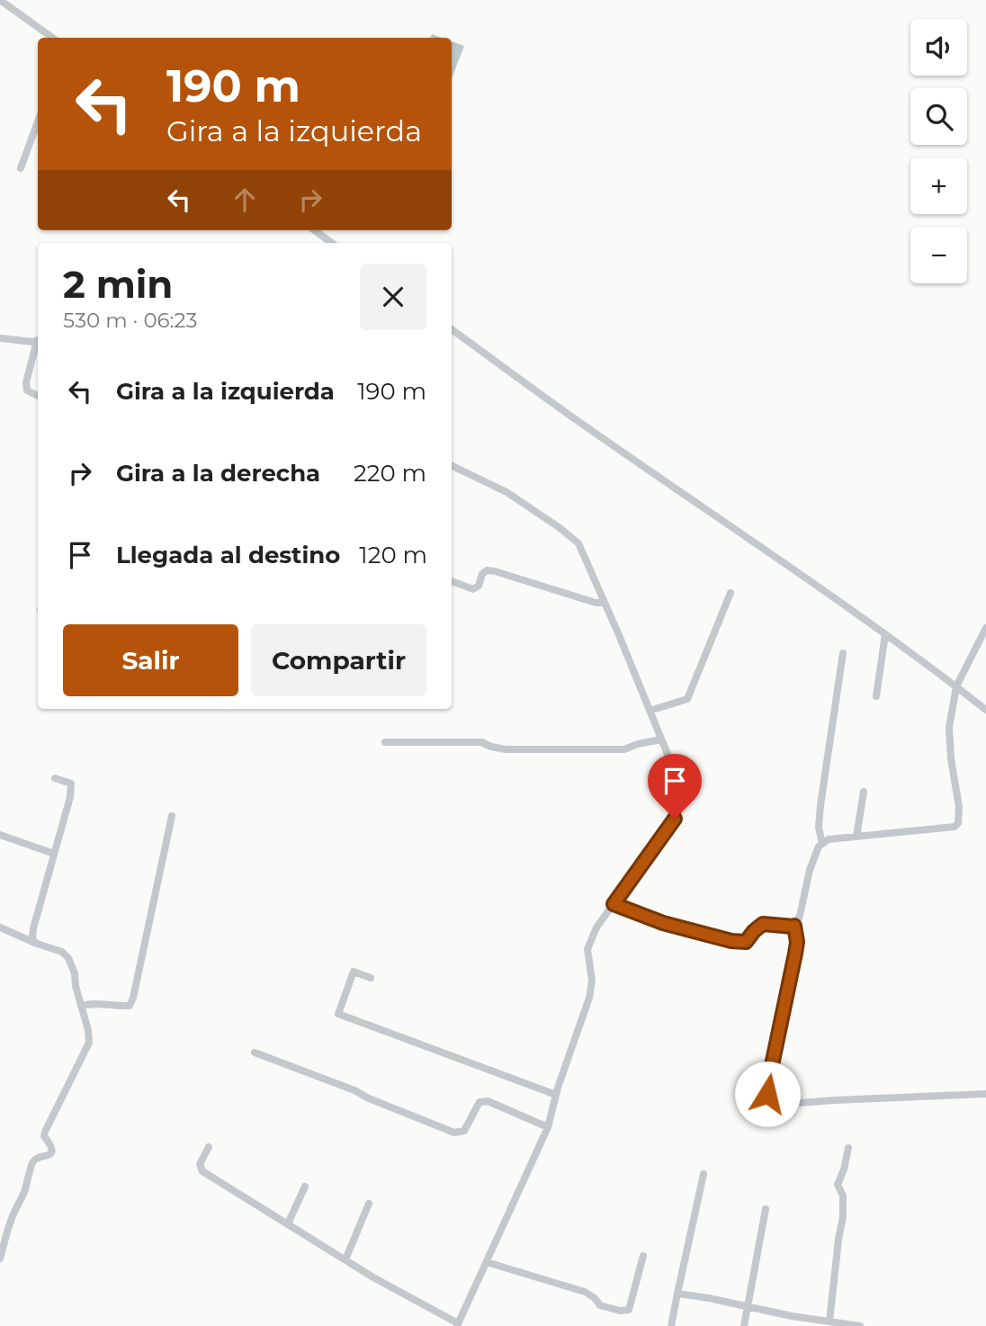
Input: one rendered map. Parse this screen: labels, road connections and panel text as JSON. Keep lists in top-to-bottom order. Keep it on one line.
{"page":{"map_buttons":["+","−"],"turn":["190 m","Gira a la izquierda"],"heading":["2 min","530 m · 06:23"],"list":[{"name":"Gira a la izquierda","value":"190 m"},{"name":"Gira a la derecha","value":"220 m"},{"name":"Llegada al destino","value":"120 m"}],"buttons":["Salir","Compartir"]}}
